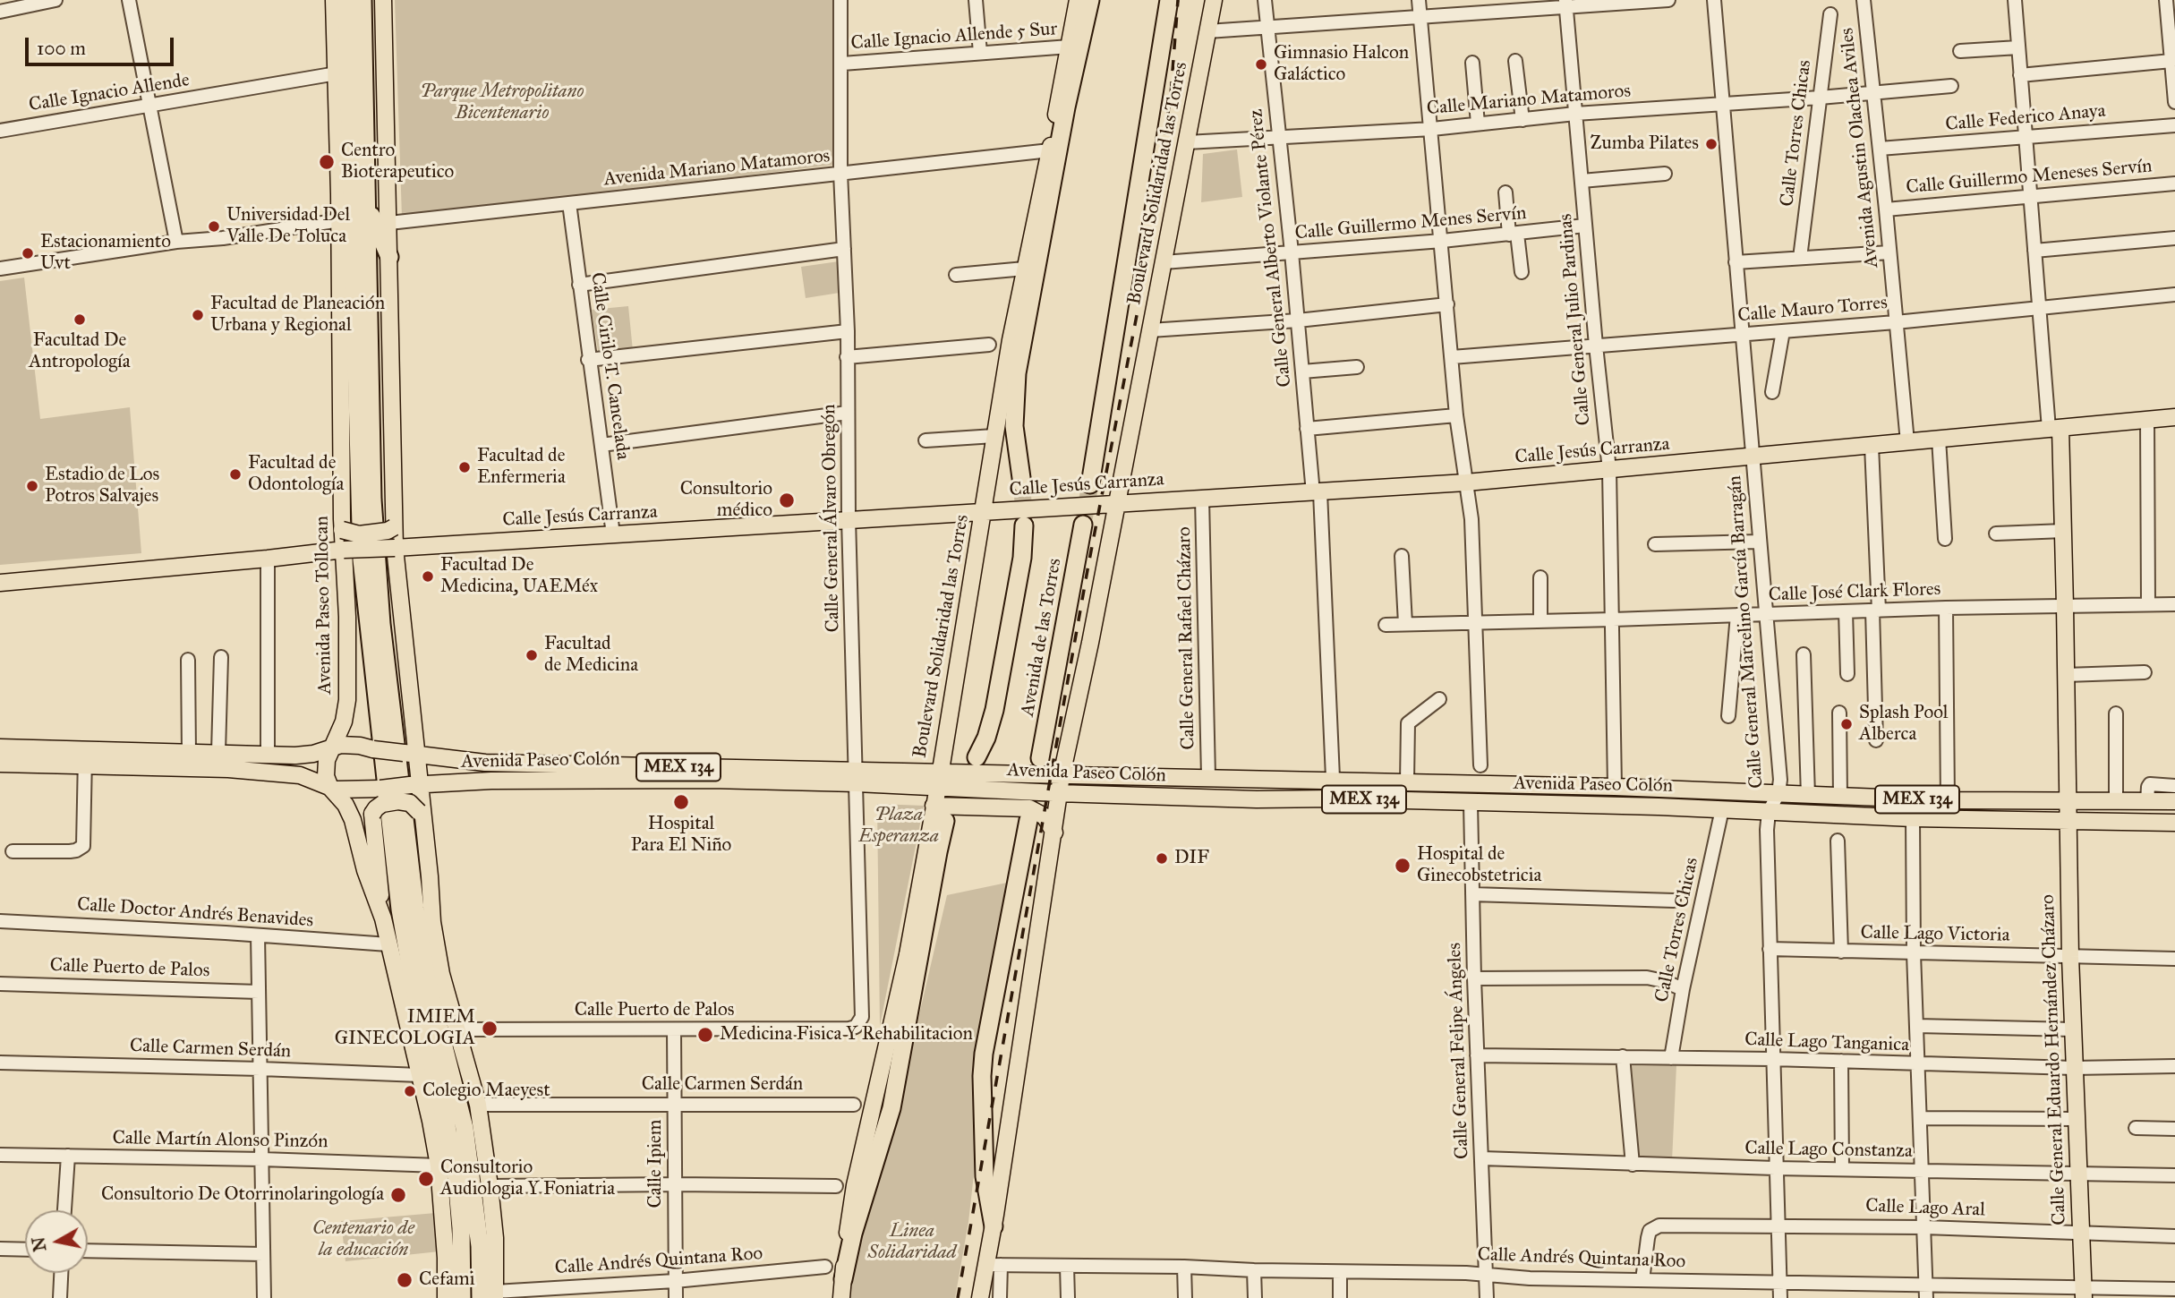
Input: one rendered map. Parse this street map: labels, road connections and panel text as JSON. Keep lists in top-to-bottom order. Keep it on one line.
{"streets":{"highway":["Boulevard Solidaridad las Torres","Avenida Paseo Tollocan","Avenida de las Torres"],"main road":["Calle Jesús Carranza","Avenida Paseo Colón","MEX 134","Calle General Eduardo Hernández Cházaro"],"street":["Calle Ignacio Allende 5 Sur","Calle Ignacio Allende","Calle Mariano Matamoros","Calle Federico Anaya","Calle Torres Chicas","Avenida Agustin Olachea Aviles","Avenida Mariano Matamoros","Calle Guillermo Meneses Servín","Calle Guillermo Menes Servín","Calle General Alberto Violante Pérez","Calle Mauro Torres","Calle General Julio Pardinas","Calle Cirilo T. Cancelada","Calle General Álvaro Obregón","Calle José Clark Flores","Calle General Marcelino García Barragán","Calle General Rafael Cházaro","Calle Doctor Andrés Benavides","Calle Lago Victoria","Calle Puerto de Palos","Calle Lago Tanganica","Calle Carmen Serdán","Calle General Felipe Ángeles","Calle Martín Alonso Pinzón","Calle Lago Constanza","Calle Ipiem","Calle Lago Aral","Calle Andrés Quintana Roo"]},"crossings":[["Calle Ignacio Allende 5 Sur","Boulevard Solidaridad las Torres"],["Calle Ignacio Allende 5 Sur","Calle General Álvaro Obregón"],["Calle Ignacio Allende","Avenida Paseo Tollocan"],["Calle Mariano Matamoros","Calle Torres Chicas"],["Calle Mariano Matamoros","Avenida Agustin Olachea Aviles"],["Calle Mariano Matamoros","Boulevard Solidaridad las Torres"],["Calle Mariano Matamoros","Calle General Alberto Violante Pérez"],["Calle Mariano Matamoros","Calle General Julio Pardinas"],["Calle Mariano Matamoros","Calle General Marcelino García Barragán"],["Calle Federico Anaya","Avenida Agustin Olachea Aviles"],["Calle Torres Chicas","Avenida Paseo Colón"],["Calle Torres Chicas","Calle Lago Tanganica"],["Avenida Agustin Olachea Aviles","Calle Guillermo Meneses Servín"],["Avenida Agustin Olachea Aviles","Calle Mauro Torres"],["Avenida Agustin Olachea Aviles","Calle Jesús Carranza"],["Avenida Mariano Matamoros","Boulevard Solidaridad las Torres"],["Avenida Mariano Matamoros","Calle Cirilo T. Cancelada"],["Avenida Mariano Matamoros","Calle General Álvaro Obregón"],["Boulevard Solidaridad las Torres","Calle Guillermo Menes Servín"],["Boulevard Solidaridad las Torres","Calle Jesús Carranza"],["Boulevard Solidaridad las Torres","Avenida Paseo Colón"],["Boulevard Solidaridad las Torres","Calle Andrés Quintana Roo"],["Calle Guillermo Menes Servín","Calle General Alberto Violante Pérez"],["Calle Guillermo Menes Servín","Calle General Julio Pardinas"],["Calle General Alberto Violante Pérez","Calle Jesús Carranza"],["Calle General Alberto Violante Pérez","Avenida Paseo Colón"],["Calle Mauro Torres","Calle General Julio Pardinas"],["Calle Mauro Torres","Calle General Marcelino García Barragán"],["Calle General Julio Pardinas","Calle Jesús Carranza"],["Calle General Julio Pardinas","Calle José Clark Flores"],["Calle General Julio Pardinas","Avenida Paseo Colón"],["Calle Cirilo T. Cancelada","Calle Jesús Carranza"],["Calle Jesús Carranza","Calle General Álvaro Obregón"],["Calle Jesús Carranza","Avenida Paseo Tollocan"],["Calle Jesús Carranza","Calle General Marcelino García Barragán"],["Calle Jesús Carranza","Calle General Rafael Cházaro"],["Calle Jesús Carranza","Calle General Eduardo Hernández Cházaro"],["Calle General Álvaro Obregón","Avenida Paseo Colón"],["Calle General Álvaro Obregón","Calle Puerto de Palos"],["Calle José Clark Flores","Calle General Marcelino García Barragán"],["Calle José Clark Flores","Calle General Eduardo Hernández Cházaro"],["Avenida Paseo Tollocan","Avenida Paseo Colón"],["Calle General Marcelino García Barragán","Avenida Paseo Colón"],["Calle General Marcelino García Barragán","Calle Lago Victoria"],["Calle General Marcelino García Barragán","Calle Lago Tanganica"],["Calle General Marcelino García Barragán","Calle Lago Constanza"],["Calle General Marcelino García Barragán","Calle Lago Aral"],["Calle General Marcelino García Barragán","Calle Andrés Quintana Roo"],["Calle General Rafael Cházaro","Avenida Paseo Colón"],["Avenida Paseo Colón","Calle General Felipe Ángeles"],["Avenida Paseo Colón","Calle General Eduardo Hernández Cházaro"],["Calle Lago Victoria","Calle General Eduardo Hernández Cházaro"],["Calle Puerto de Palos","Calle Ipiem"],["Calle Lago Tanganica","Calle General Felipe Ángeles"],["Calle Lago Tanganica","Calle General Eduardo Hernández Cházaro"],["Calle Carmen Serdán","Calle Ipiem"],["Calle General Felipe Ángeles","Calle Lago Constanza"],["Calle General Felipe Ángeles","Calle Andrés Quintana Roo"],["Calle General Eduardo Hernández Cházaro","Calle Lago Constanza"],["Calle General Eduardo Hernández Cházaro","Calle Lago Aral"],["Calle General Eduardo Hernández Cházaro","Calle Andrés Quintana Roo"],["Calle Ipiem","Calle Andrés Quintana Roo"],["Calle Lago Aral","Calle Andrés Quintana Roo"]],"parks":["Parque Metropolitano Bicentenario","Plaza Esperanza","Centenario de la educación","Linea Solidaridad"],"places":["Gimnasio Halcon Galáctico","Zumba Pilates","Centro Bioterapeutico","Universidad Del Valle De Toluca","Estacionamiento Uvt","Facultad de Planeación Urbana y Regional","Facultad De Antropología","Facultad de Enfermeria","Facultad de Odontología","Estadio de Los Potros Salvajes","Consultorio médico","Facultad De Medicina, UAEMéx","Facultad de Medicina","Splash Pool Alberca","Hospital Para El Niño","DIF","Hospital de Ginecobstetricia","IMIEM GINECOLOGIA","Medicina Fisica Y Rehabilitacion","Colegio Maeyest","Consultorio Audiologia Y Foniatria","Consultorio De Otorrinolaringología","Cefami"],"scale_bar":"100 m","north":"left"}
